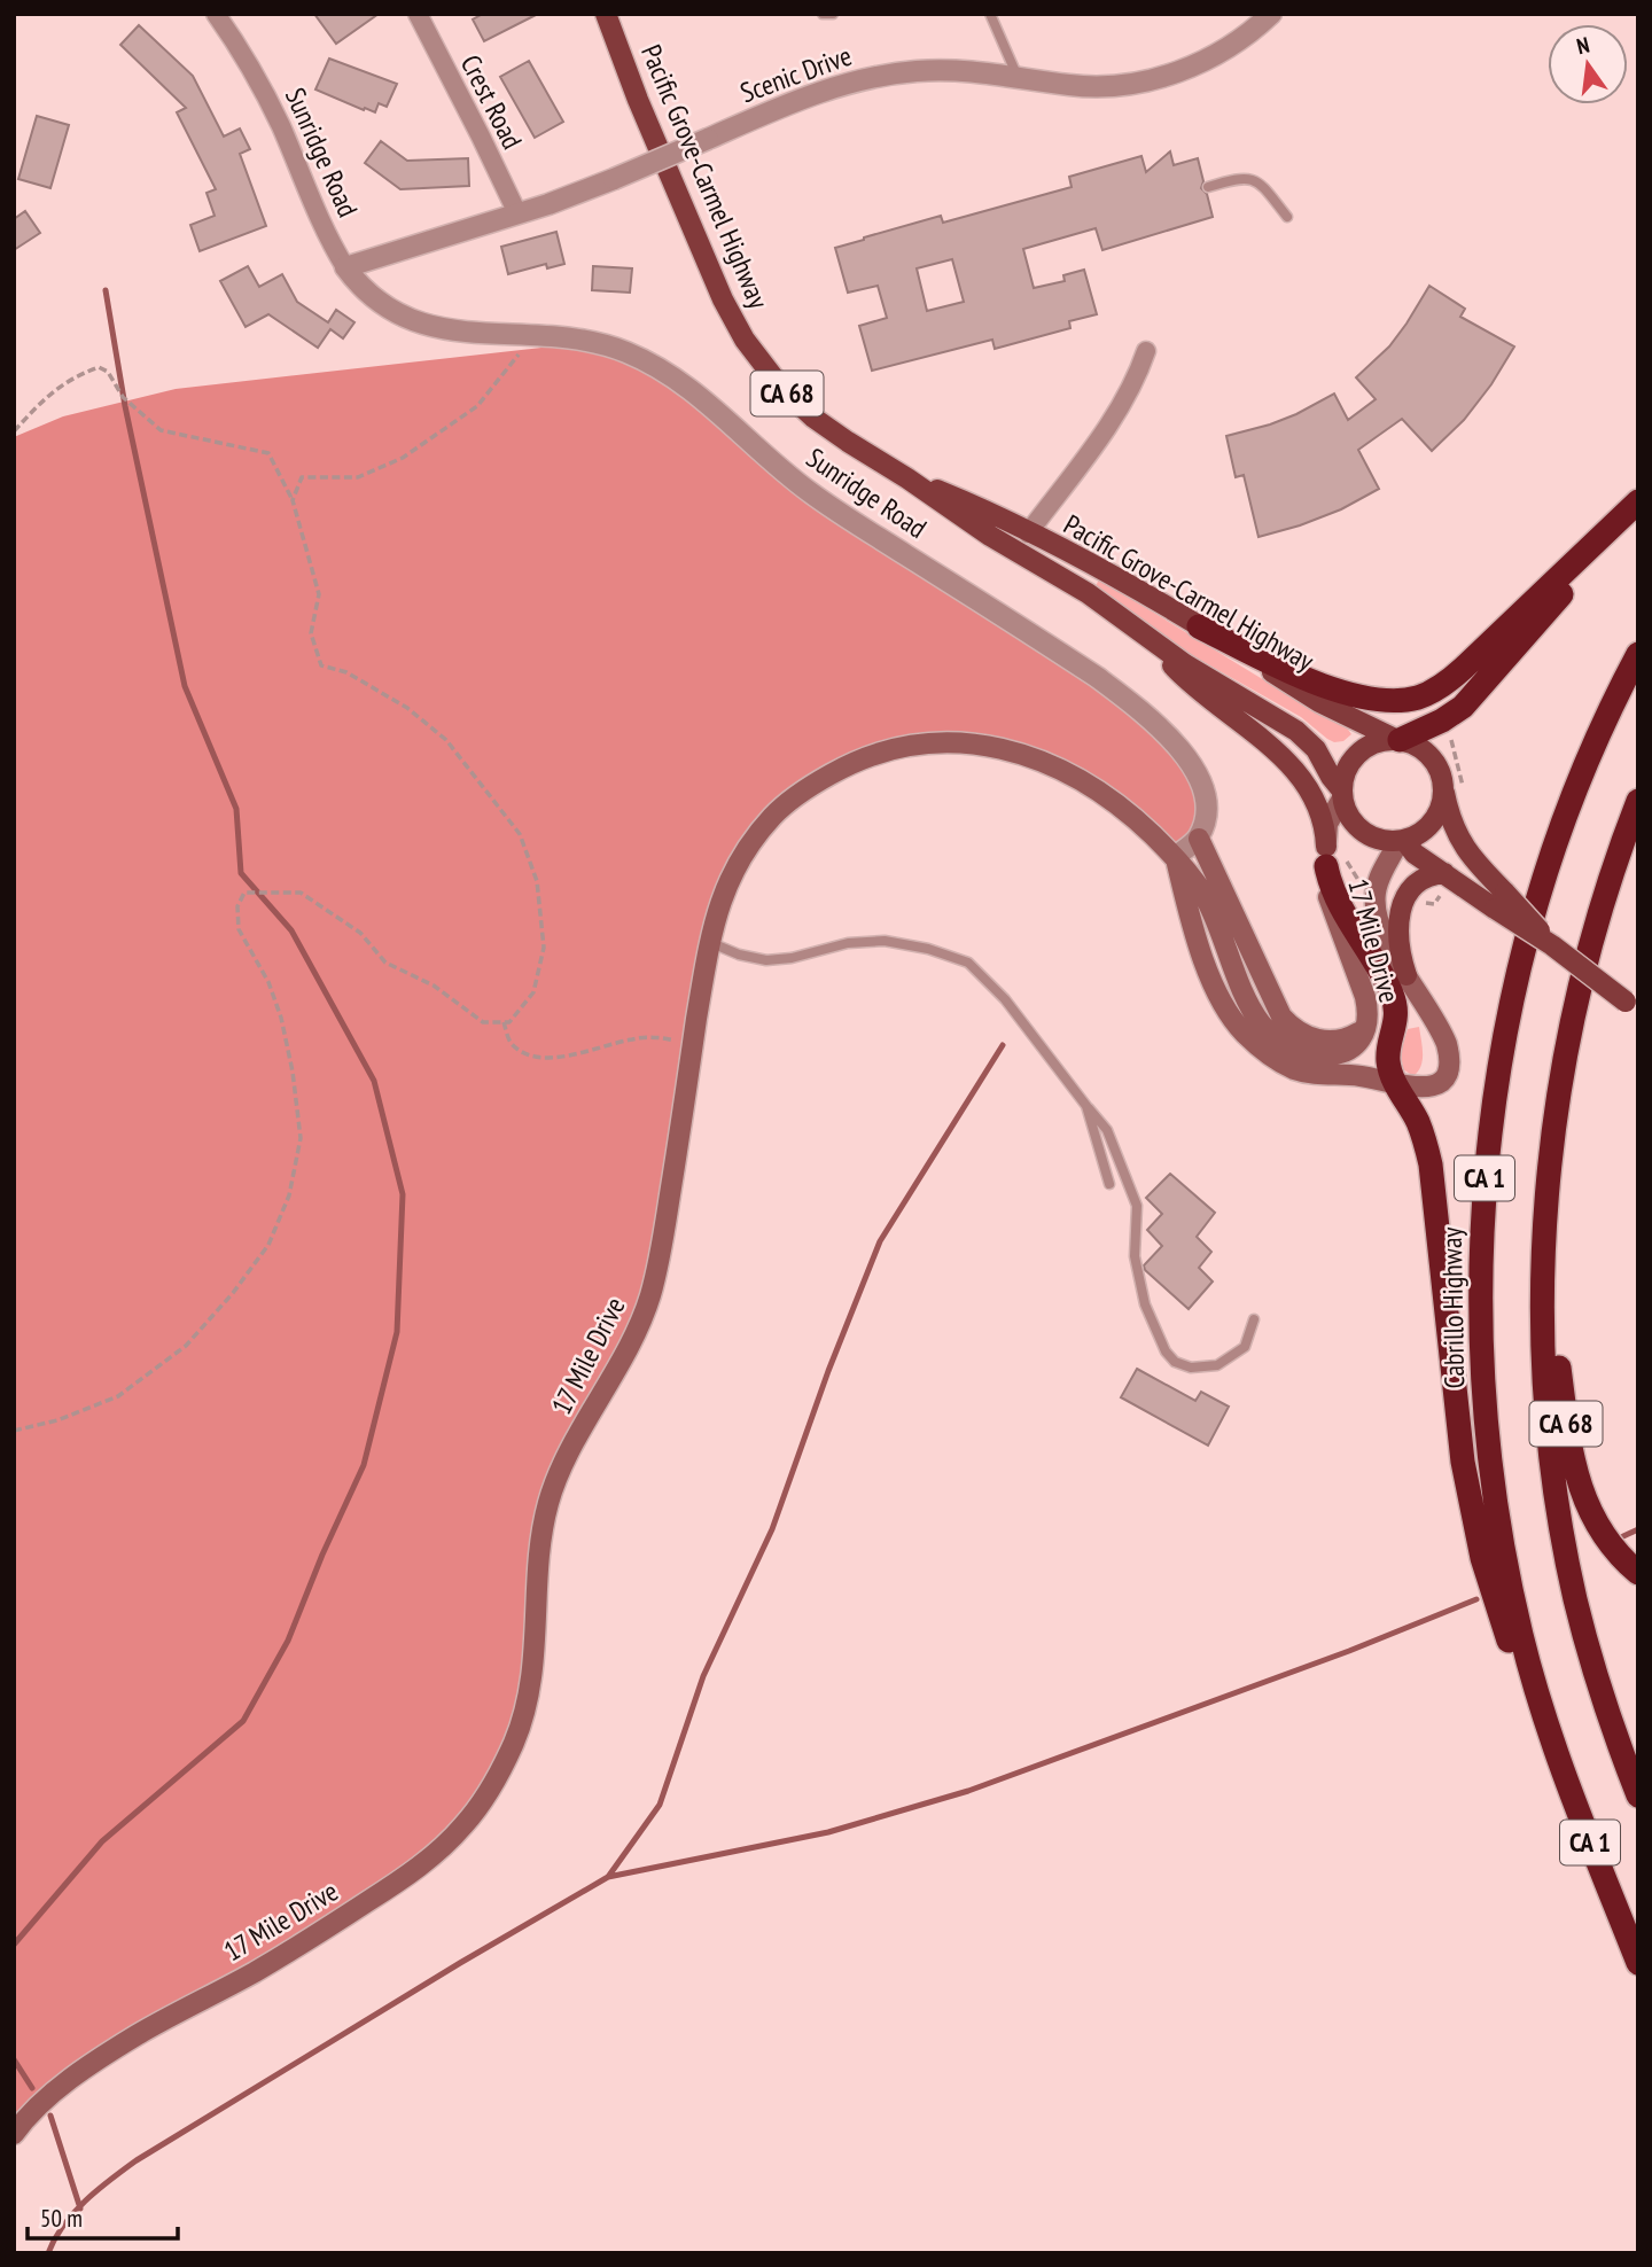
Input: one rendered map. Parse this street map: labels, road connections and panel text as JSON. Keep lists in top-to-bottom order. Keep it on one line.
{"streets":{"highway":["CA 68","CA 1","Cabrillo Highway"],"main road":["Pacific Grove-Carmel Highway","17 Mile Drive"],"street":["Scenic Drive","Crest Road","Sunridge Road"]},"crossings":[["Scenic Drive","Crest Road"],["Scenic Drive","Sunridge Road"],["Pacific Grove-Carmel Highway","CA 68"],["Pacific Grove-Carmel Highway","17 Mile Drive"],["CA 68","17 Mile Drive"],["CA 68","CA 1"]],"scale_bar":"50 m","north":"top"}
